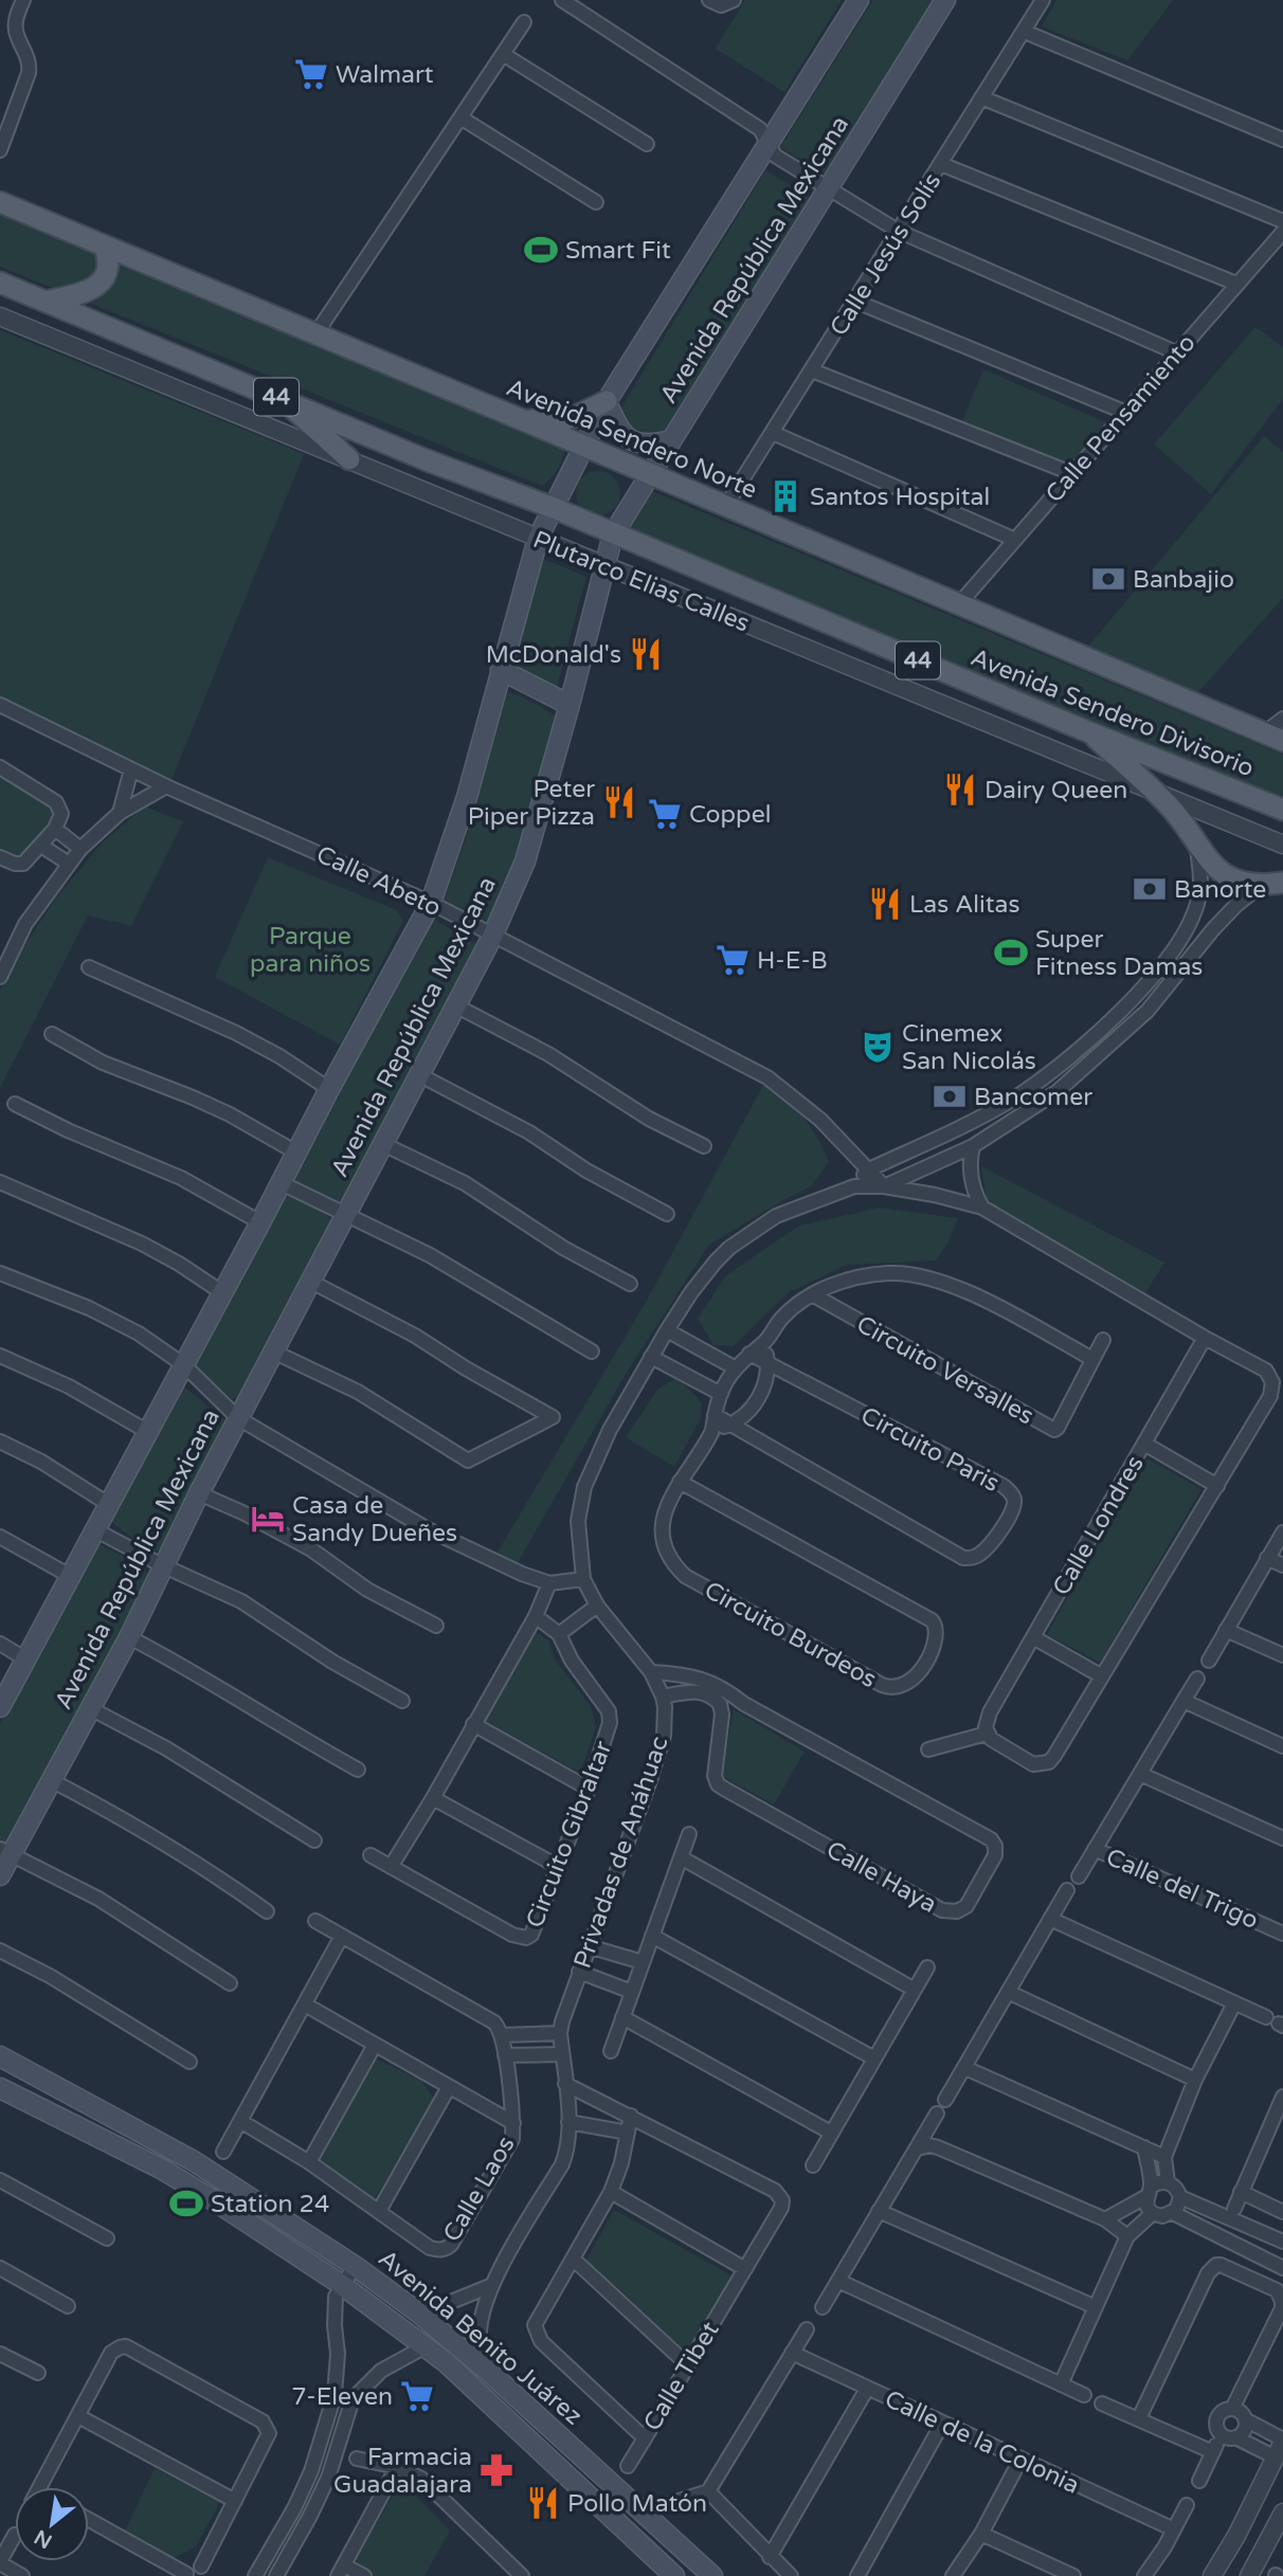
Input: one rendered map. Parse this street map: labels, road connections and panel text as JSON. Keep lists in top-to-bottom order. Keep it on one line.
{"streets":{"main road":["Avenida República Mexicana","44","Avenida Sendero Norte","Avenida Sendero Divisorio","Avenida Benito Juárez"],"street":["Calle Jesús Solís","Calle Pensamiento","Plutarco Elias Calles","Calle Abeto","Circuito Versalles","Circuito Paris","Calle Londres","Circuito Burdeos","Circuito Gibraltar","Privadas de Anáhuac","Calle Haya","Calle del Trigo","Calle Laos","Calle Tibet","Calle de la Colonia"]},"crossings":[["Calle Jesús Solís","Avenida Sendero Norte"],["Avenida República Mexicana","44"],["Avenida República Mexicana","Avenida Sendero Norte"],["Avenida República Mexicana","Plutarco Elias Calles"],["Avenida República Mexicana","Avenida Sendero Divisorio"],["Avenida República Mexicana","Calle Abeto"],["44","Avenida Sendero Divisorio"],["Calle Pensamiento","Avenida Sendero Norte"],["Calle Abeto","Privadas de Anáhuac"],["Privadas de Anáhuac","Calle Haya"],["Privadas de Anáhuac","Avenida Benito Juárez"]],"parks":["Parque para niños"],"places":{"supermarket":["Walmart","Coppel","H-E-B","7-Eleven"],"sports":["Smart Fit","Super Fitness Damas","Station 24"],"building":["Santos Hospital"],"bank":["Banbajio","Banorte","Bancomer"],"restaurant":["McDonald's","Dairy Queen","Peter Piper Pizza","Las Alitas","Pollo Matón"],"theatre":["Cinemex San Nicolás"],"hotel":["Casa de Sandy Dueñes"],"pharmacy":["Farmacia Guadalajara"]},"north":"bottom left"}
